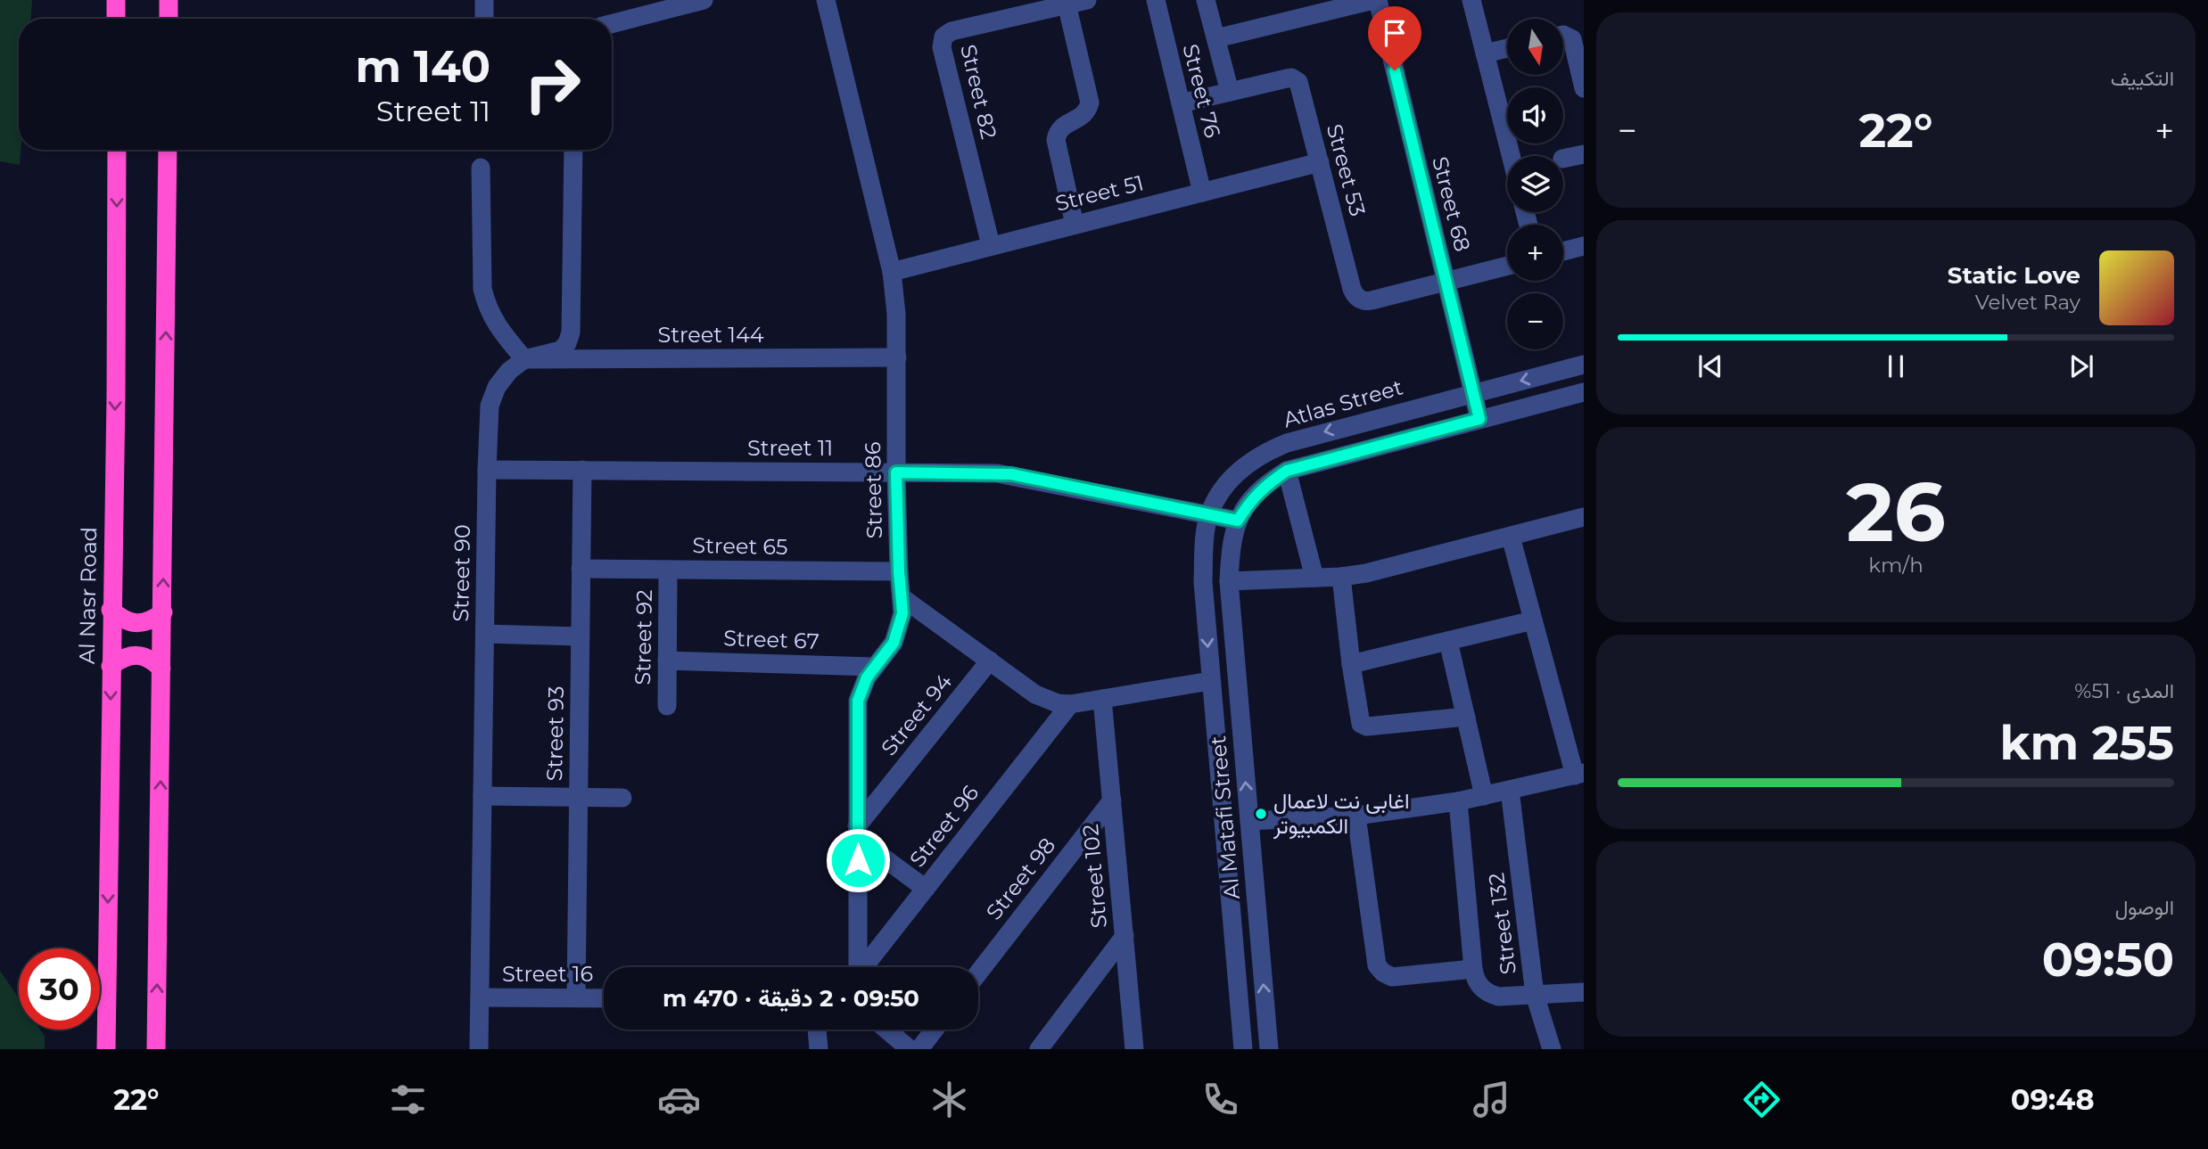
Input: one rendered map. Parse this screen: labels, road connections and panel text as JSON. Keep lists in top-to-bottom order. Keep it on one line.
{"streets":{"highway":["Al Nasr Road"],"street":["Street 76","Street 82","Street 53","Street 51","Street 68","Street 144","Atlas Street","Street 11","Street 86","Street 65","Street 90","Street 92","Street 67","Street 94","Street 93","Al Matafi Street","Street 96","Street 102","Street 98","Street 132","Street 16"]},"crossings":[["Street 76","Street 53"],["Street 76","Street 51"],["Street 82","Street 51"],["Street 53","Street 51"],["Street 53","Street 68"],["Street 51","Street 86"],["Street 68","Atlas Street"],["Street 144","Street 86"],["Street 144","Street 90"],["Atlas Street","Street 11"],["Atlas Street","Al Matafi Street"],["Street 11","Street 86"],["Street 11","Street 90"],["Street 11","Street 93"],["Street 86","Street 65"],["Street 86","Street 67"],["Street 86","Street 94"],["Street 65","Street 92"],["Street 65","Street 93"],["Street 90","Street 16"],["Street 92","Street 67"],["Street 93","Street 16"],["Street 102","Street 98"]],"places":["اغابى نت لاعمال الكمبيوتر"],"north":"bottom","page":{"tile":["التكييف",["26","km/h"],["المدى · 51%","255 km"],["الوصول","09:50"]],"map_buttons":["+","−"],"turn":["140 m","Street 11"],"heat":["−","22°","+"],"song":["Static Love","Velvet Ray"],"limit":"30","trip":"09:50 · 2 دقيقة · 470 m","tabs":["09:48","22°"]}}
